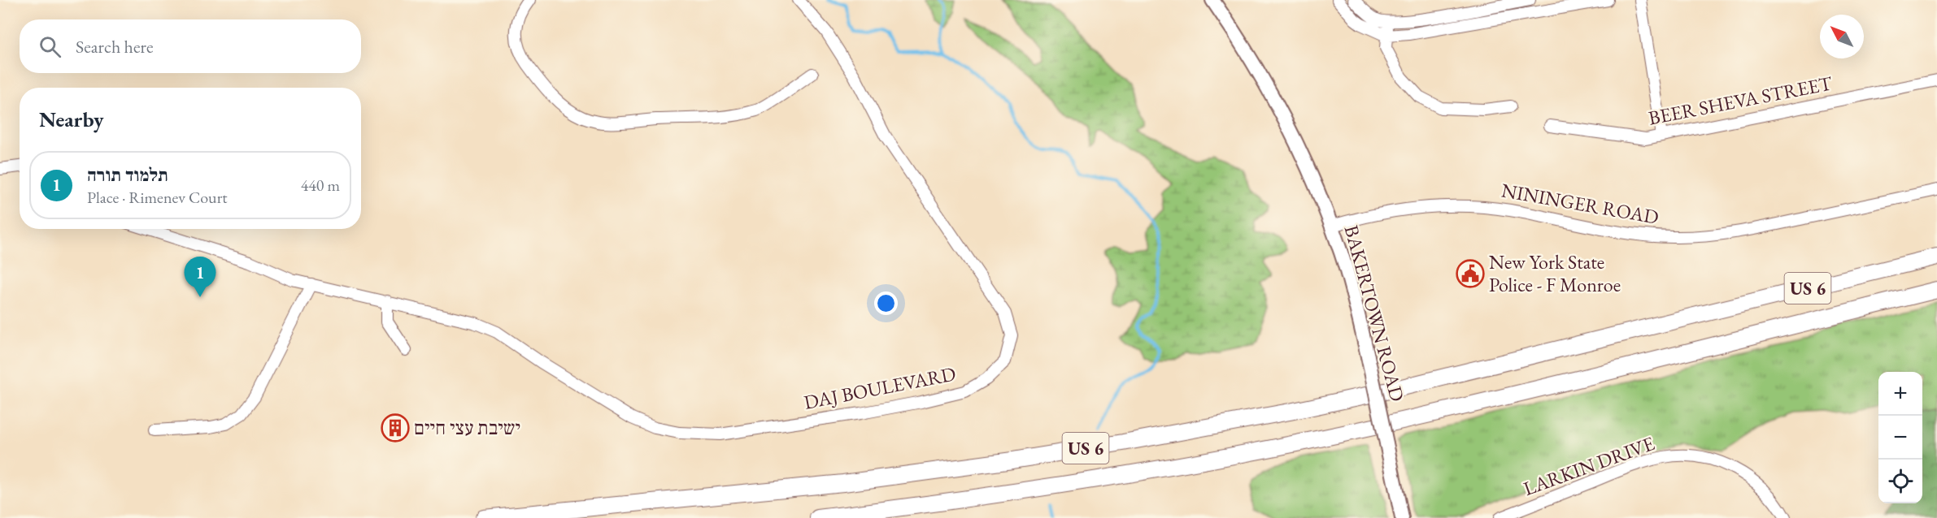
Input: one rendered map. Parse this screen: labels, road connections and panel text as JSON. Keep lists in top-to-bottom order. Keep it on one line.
{"streets":{"highway":["US 6"],"main road":["BAKERTOWN ROAD"],"street":["BEER SHEVA STREET","NININGER ROAD","DAJ BOULEVARD","LARKIN DRIVE"]},"crossings":[["NININGER ROAD","BAKERTOWN ROAD"]],"places":{"public building":["New York State Police - F Monroe"],"building":["ישיבת עצי חיים"]},"north":"top left","page":{"search":"Search here","heading":"Nearby","list":[{"mark":"1","name":"תלמוד תורה","note":"Place · Rimenev Court","value":"440 m"}],"pins":"1","map_buttons":["+","−"]}}
